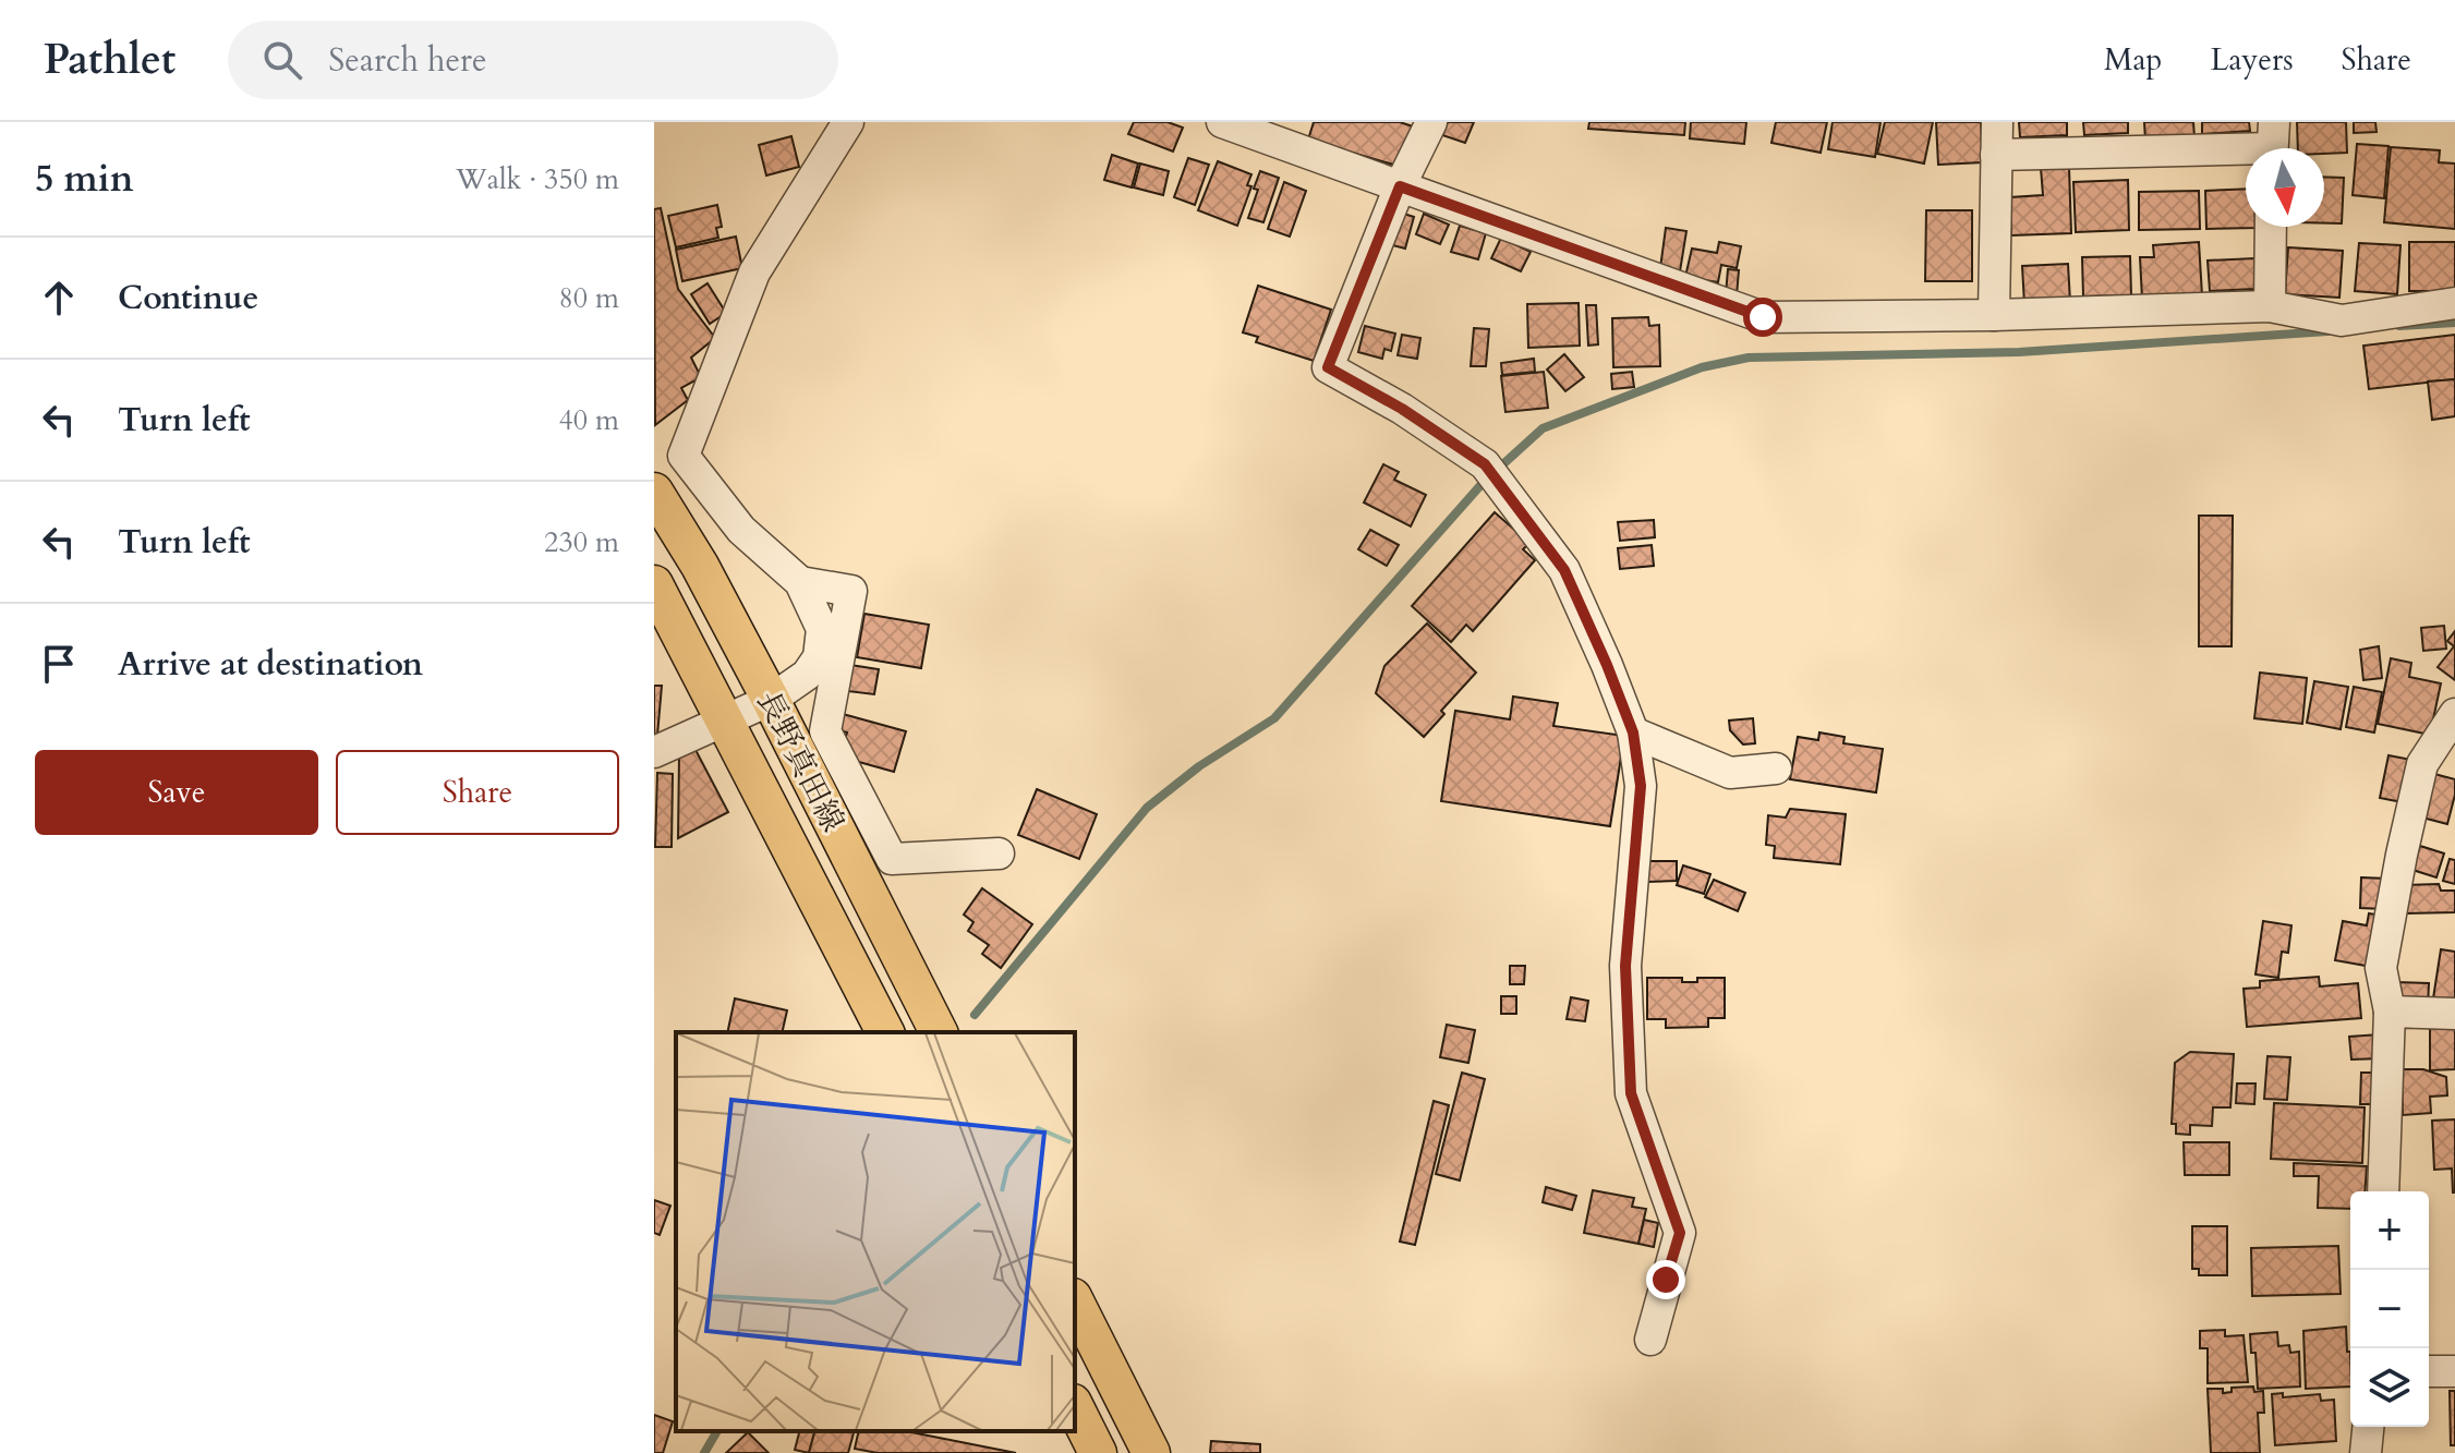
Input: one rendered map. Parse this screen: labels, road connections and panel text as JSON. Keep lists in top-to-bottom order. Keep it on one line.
{"streets":{"main road":["長野真田線"]},"north":"bottom","page":{"header":"Pathlet","search":"Search here","nav":["Map","Layers","Share"],"heading":["5 min","Walk · 350 m"],"list":[["Continue","80 m"],["Turn left","40 m"],["Turn left","230 m"],"Arrive at destination"],"buttons":["Save","Share"],"map_buttons":["+","−"]}}
